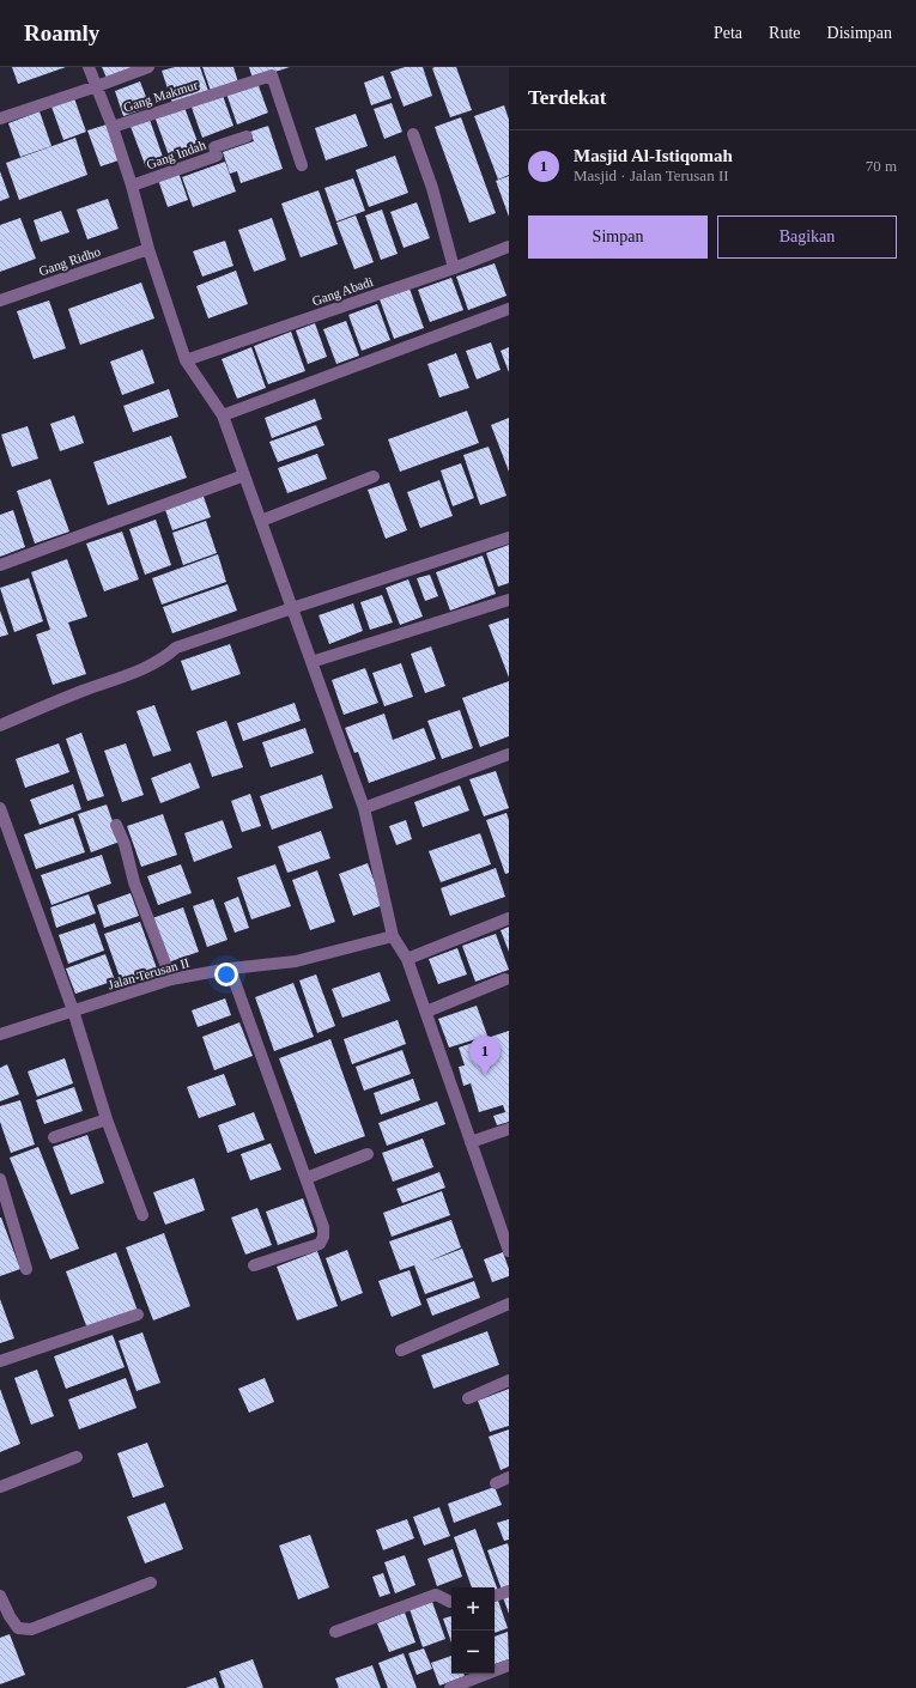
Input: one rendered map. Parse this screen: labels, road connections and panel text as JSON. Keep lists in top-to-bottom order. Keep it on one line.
{"streets":{"street":["Gang Makmur","Gang Indah","Gang Ridho","Gang Abadi","Jalan Terusan II"]},"page":{"header":"Roamly","nav":["Peta","Rute","Disimpan"],"heading":"Terdekat","list":[{"mark":"1","name":"Masjid Al-Istiqomah","note":"Masjid · Jalan Terusan II","value":"70 m"}],"buttons":["Simpan","Bagikan"],"pins":"1","map_buttons":["+","−"]}}
